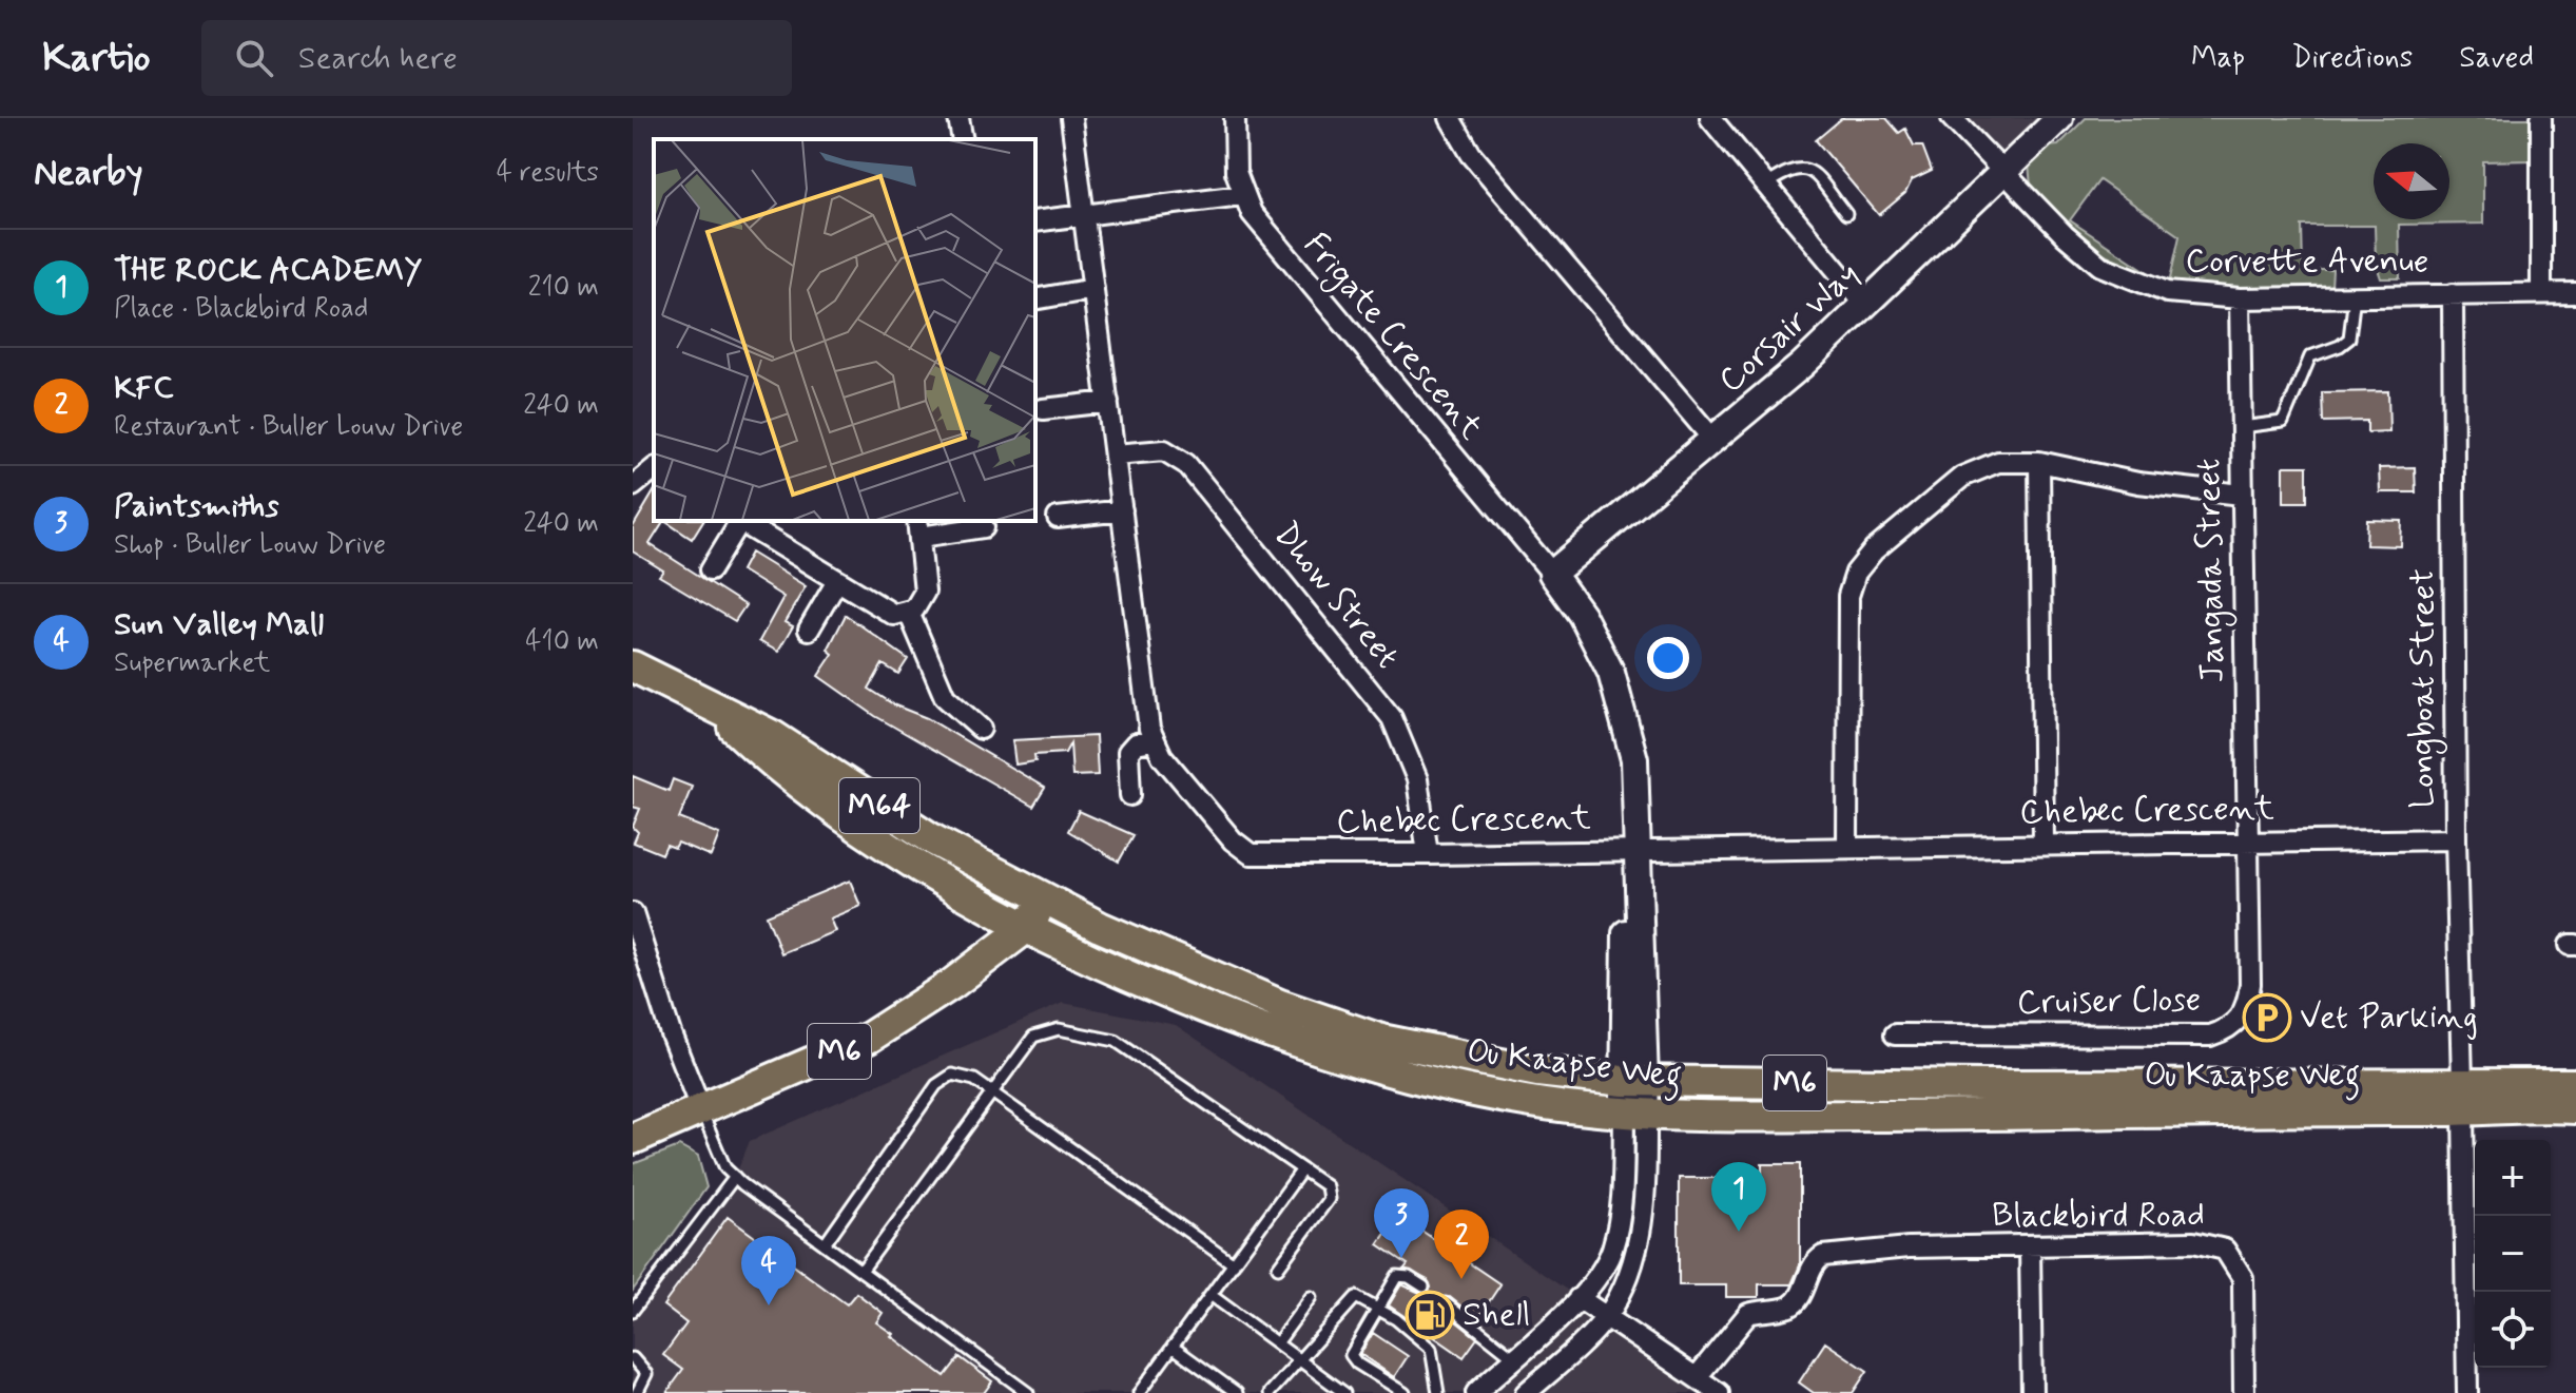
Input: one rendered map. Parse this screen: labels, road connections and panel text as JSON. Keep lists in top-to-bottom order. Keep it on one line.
{"streets":{"main road":["M64","M6","Ou Kaapse Weg"],"street":["Corvette Avenue","Corsair Way","Frigate Crescent","Jangada Street","Dhow Street","Longboat Street","Chebec Crescent","Cruiser Close","Blackbird Road"]},"crossings":[["Corvette Avenue","Corsair Way"],["Corvette Avenue","Jangada Street"],["Corvette Avenue","Longboat Street"],["Corsair Way","Frigate Crescent"],["Jangada Street","Chebec Crescent"],["Jangada Street","Cruiser Close"],["Dhow Street","Chebec Crescent"],["Longboat Street","Chebec Crescent"],["Longboat Street","Ou Kaapse Weg"],["Chebec Crescent","Cruiser Close"],["M6","Ou Kaapse Weg"]],"places":{"parking":["Vet Parking"],"fuel station":["Shell"]},"north":"left","page":{"header":"Kartio","search":"Search here","nav":["Map","Directions","Saved"],"heading":["Nearby","4 results"],"list":[{"mark":"1","name":"THE ROCK ACADEMY","note":"Place · Blackbird Road","value":"210 m"},{"mark":"2","name":"KFC","note":"Restaurant · Buller Louw Drive","value":"240 m"},{"mark":"3","name":"Paintsmiths","note":"Shop · Buller Louw Drive","value":"240 m"},{"mark":"4","name":"Sun Valley Mall","note":"Supermarket","value":"410 m"}],"map_buttons":["+","−"],"pins":["1","3","2","4"]}}
